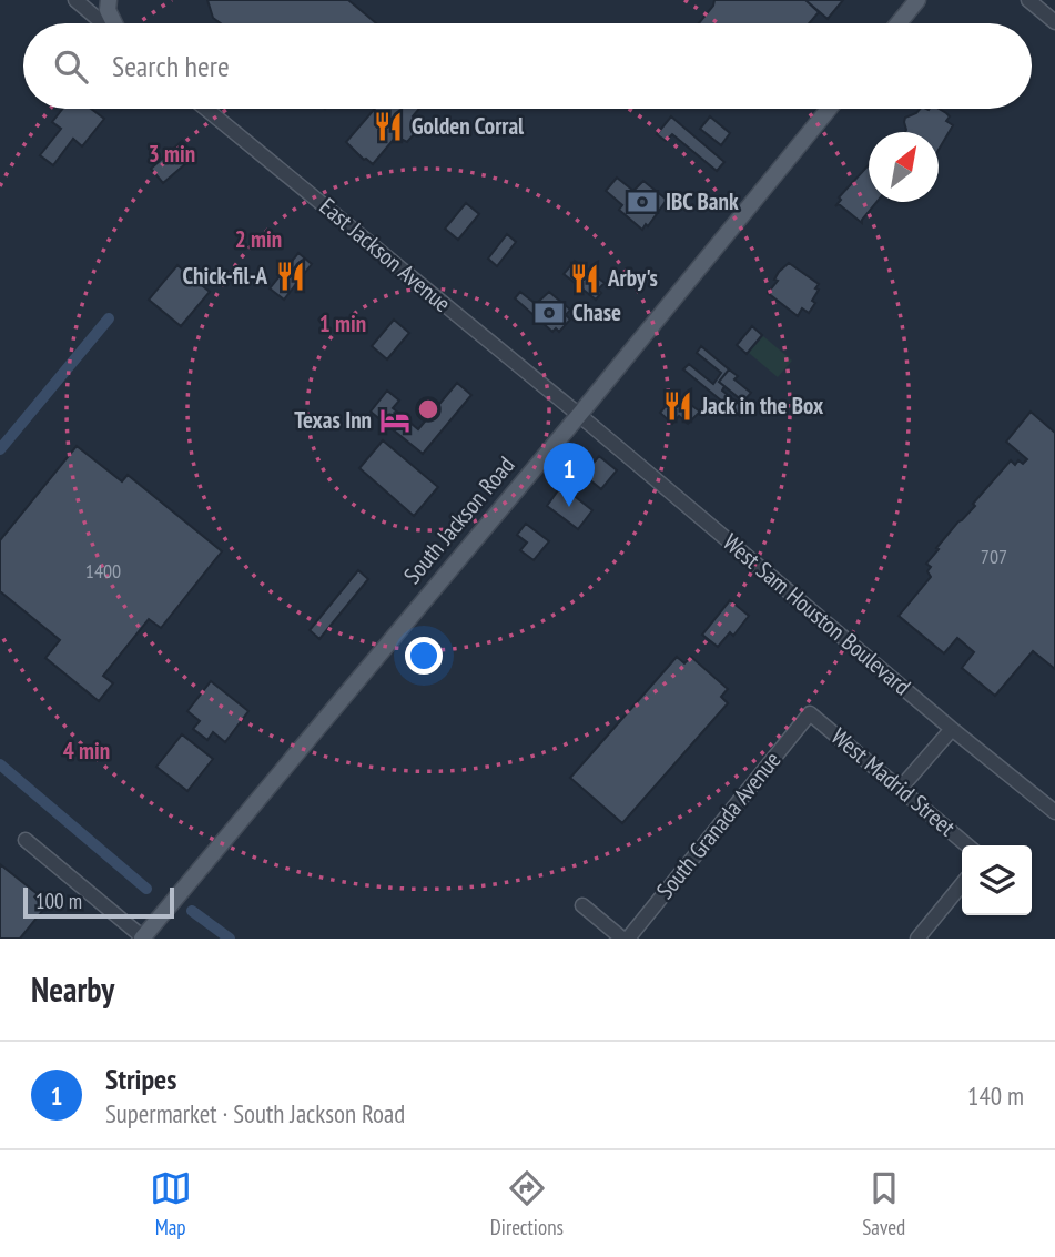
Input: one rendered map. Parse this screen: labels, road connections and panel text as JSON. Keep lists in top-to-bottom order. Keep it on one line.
{"streets":{"main road":["South Jackson Road"],"street":["East Jackson Avenue","West Sam Houston Boulevard","West Madrid Street","South Granada Avenue"]},"crossings":[["East Jackson Avenue","South Jackson Road"],["East Jackson Avenue","West Sam Houston Boulevard"],["South Jackson Road","West Sam Houston Boulevard"],["West Madrid Street","South Granada Avenue"]],"places":{"restaurant":["Golden Corral","Chick-fil-A","Arby's","Jack in the Box"],"bank":["IBC Bank","Chase"],"hotel":["Texas Inn"]},"house_numbers":["707","1400"],"scale_bar":"100 m","north":"top right","page":{"search":"Search here","pins":"1","scale":"100 m","heading":"Nearby","list":[{"mark":"1","name":"Stripes","note":"Supermarket · South Jackson Road","value":"140 m"}],"nav":["Map","Directions","Saved"]},"rings":["3 min","2 min","1 min","4 min"]}
